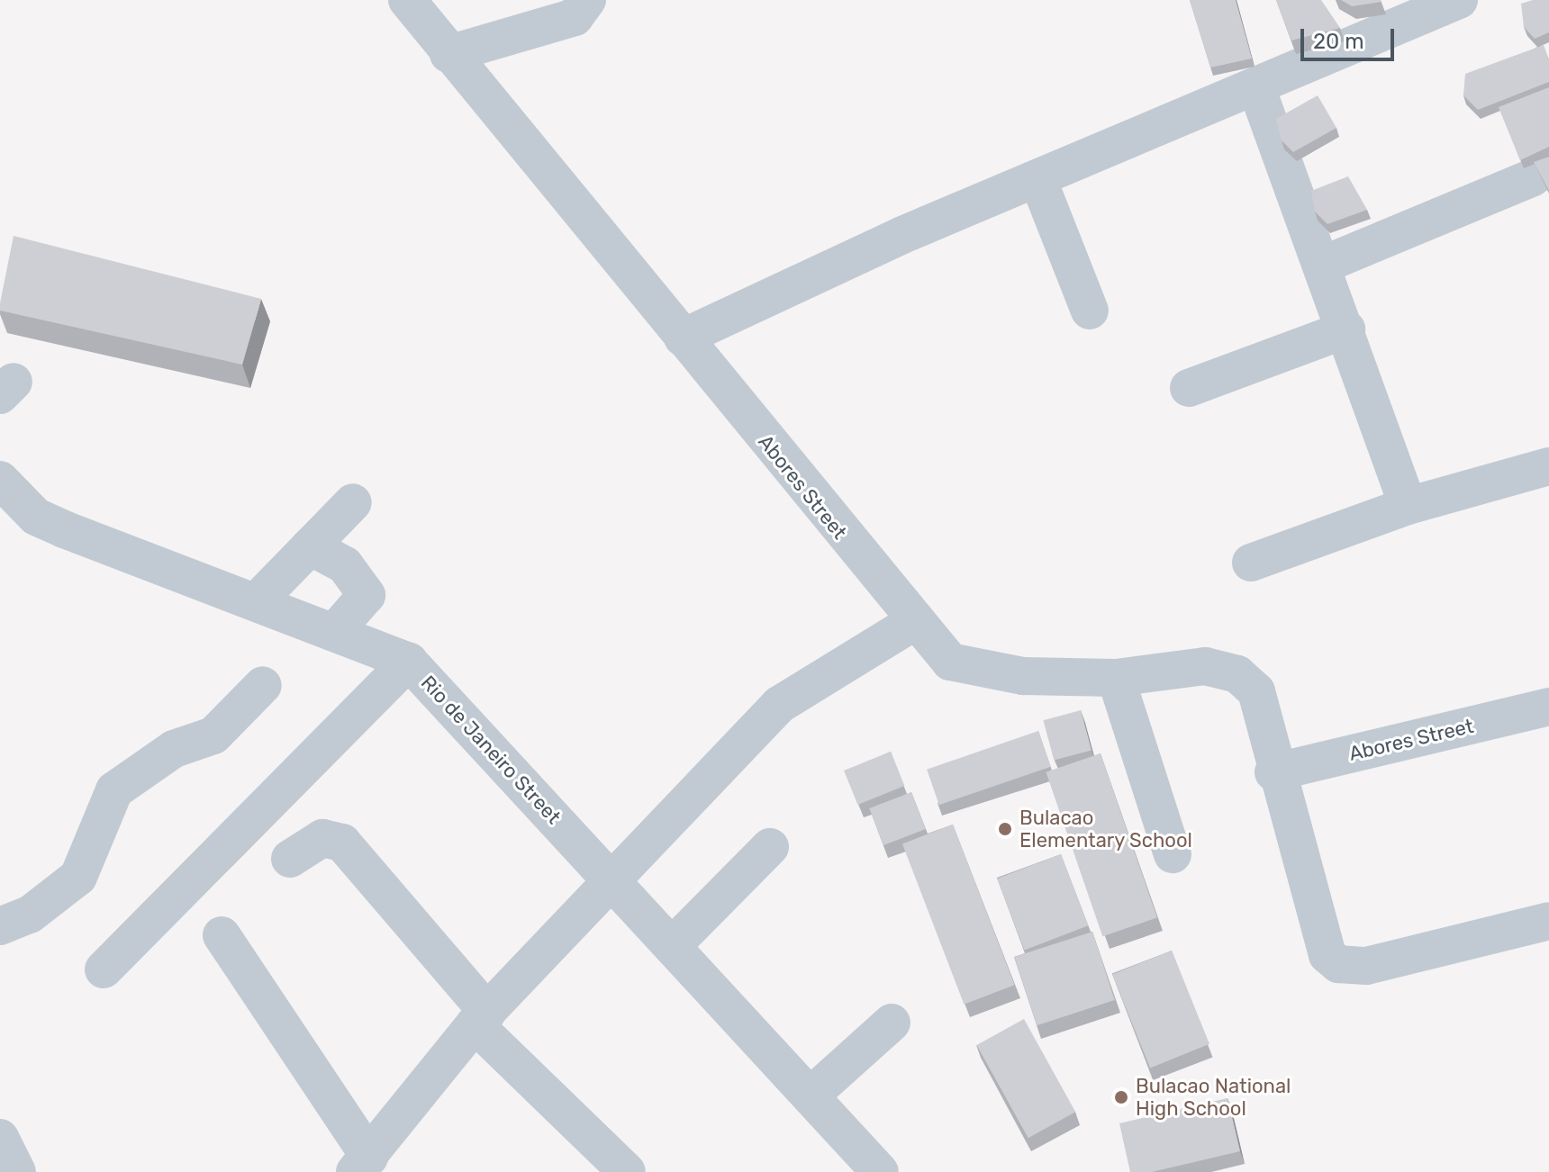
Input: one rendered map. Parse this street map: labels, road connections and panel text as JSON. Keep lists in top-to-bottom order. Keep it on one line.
{"streets":{"street":["Abores Street","Rio de Janeiro Street"]},"places":["Bulacao Elementary School","Bulacao National High School"],"scale_bar":"20 m"}
